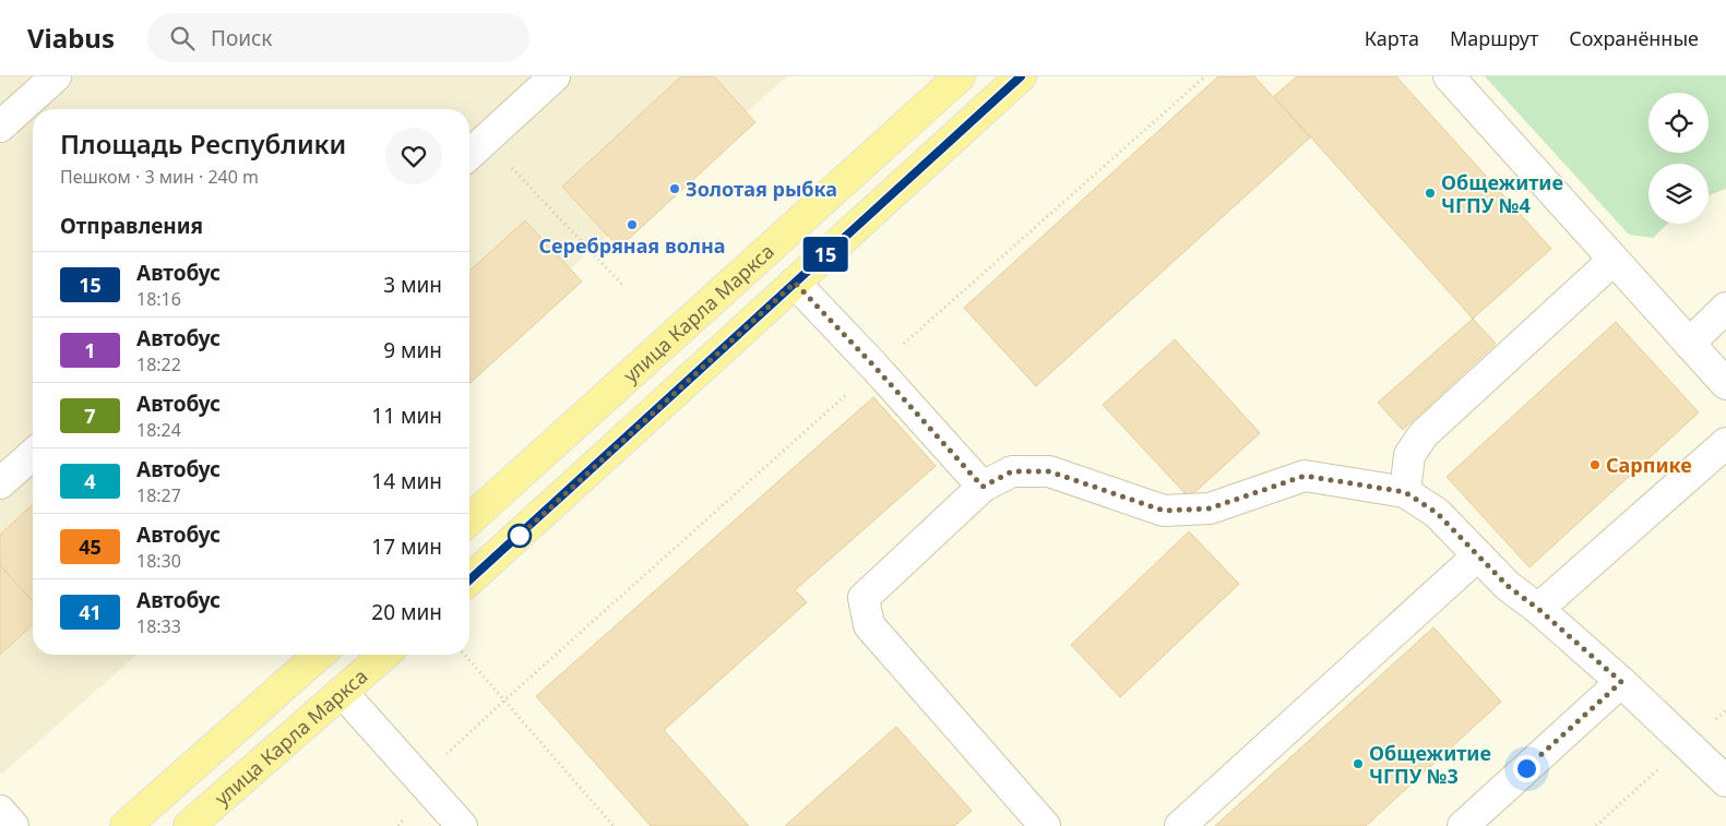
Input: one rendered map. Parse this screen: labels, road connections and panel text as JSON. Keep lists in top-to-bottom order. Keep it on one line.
{"streets":{"main road":["улица Карла Маркса"]},"places":["Золотая рыбка","Общежитие ЧГПУ №4","Серебряная волна","Сарпике","Общежитие ЧГПУ №3"],"lines":["bus line 15"],"page":{"header":"Viabus","search":"Поиск","nav":["Карта","Маршрут","Сохранённые"],"on_map":"15","heading":[["Площадь Республики","Пешком · 3 мин · 240 m"],"Отправления"],"list":[{"mark":"15","name":"Автобус","note":"18:16","value":"3 мин"},{"mark":"1","name":"Автобус","note":"18:22","value":"9 мин"},{"mark":"7","name":"Автобус","note":"18:24","value":"11 мин"},{"mark":"4","name":"Автобус","note":"18:27","value":"14 мин"},{"mark":"45","name":"Автобус","note":"18:30","value":"17 мин"},{"mark":"41","name":"Автобус","note":"18:33","value":"20 мин"}]}}
